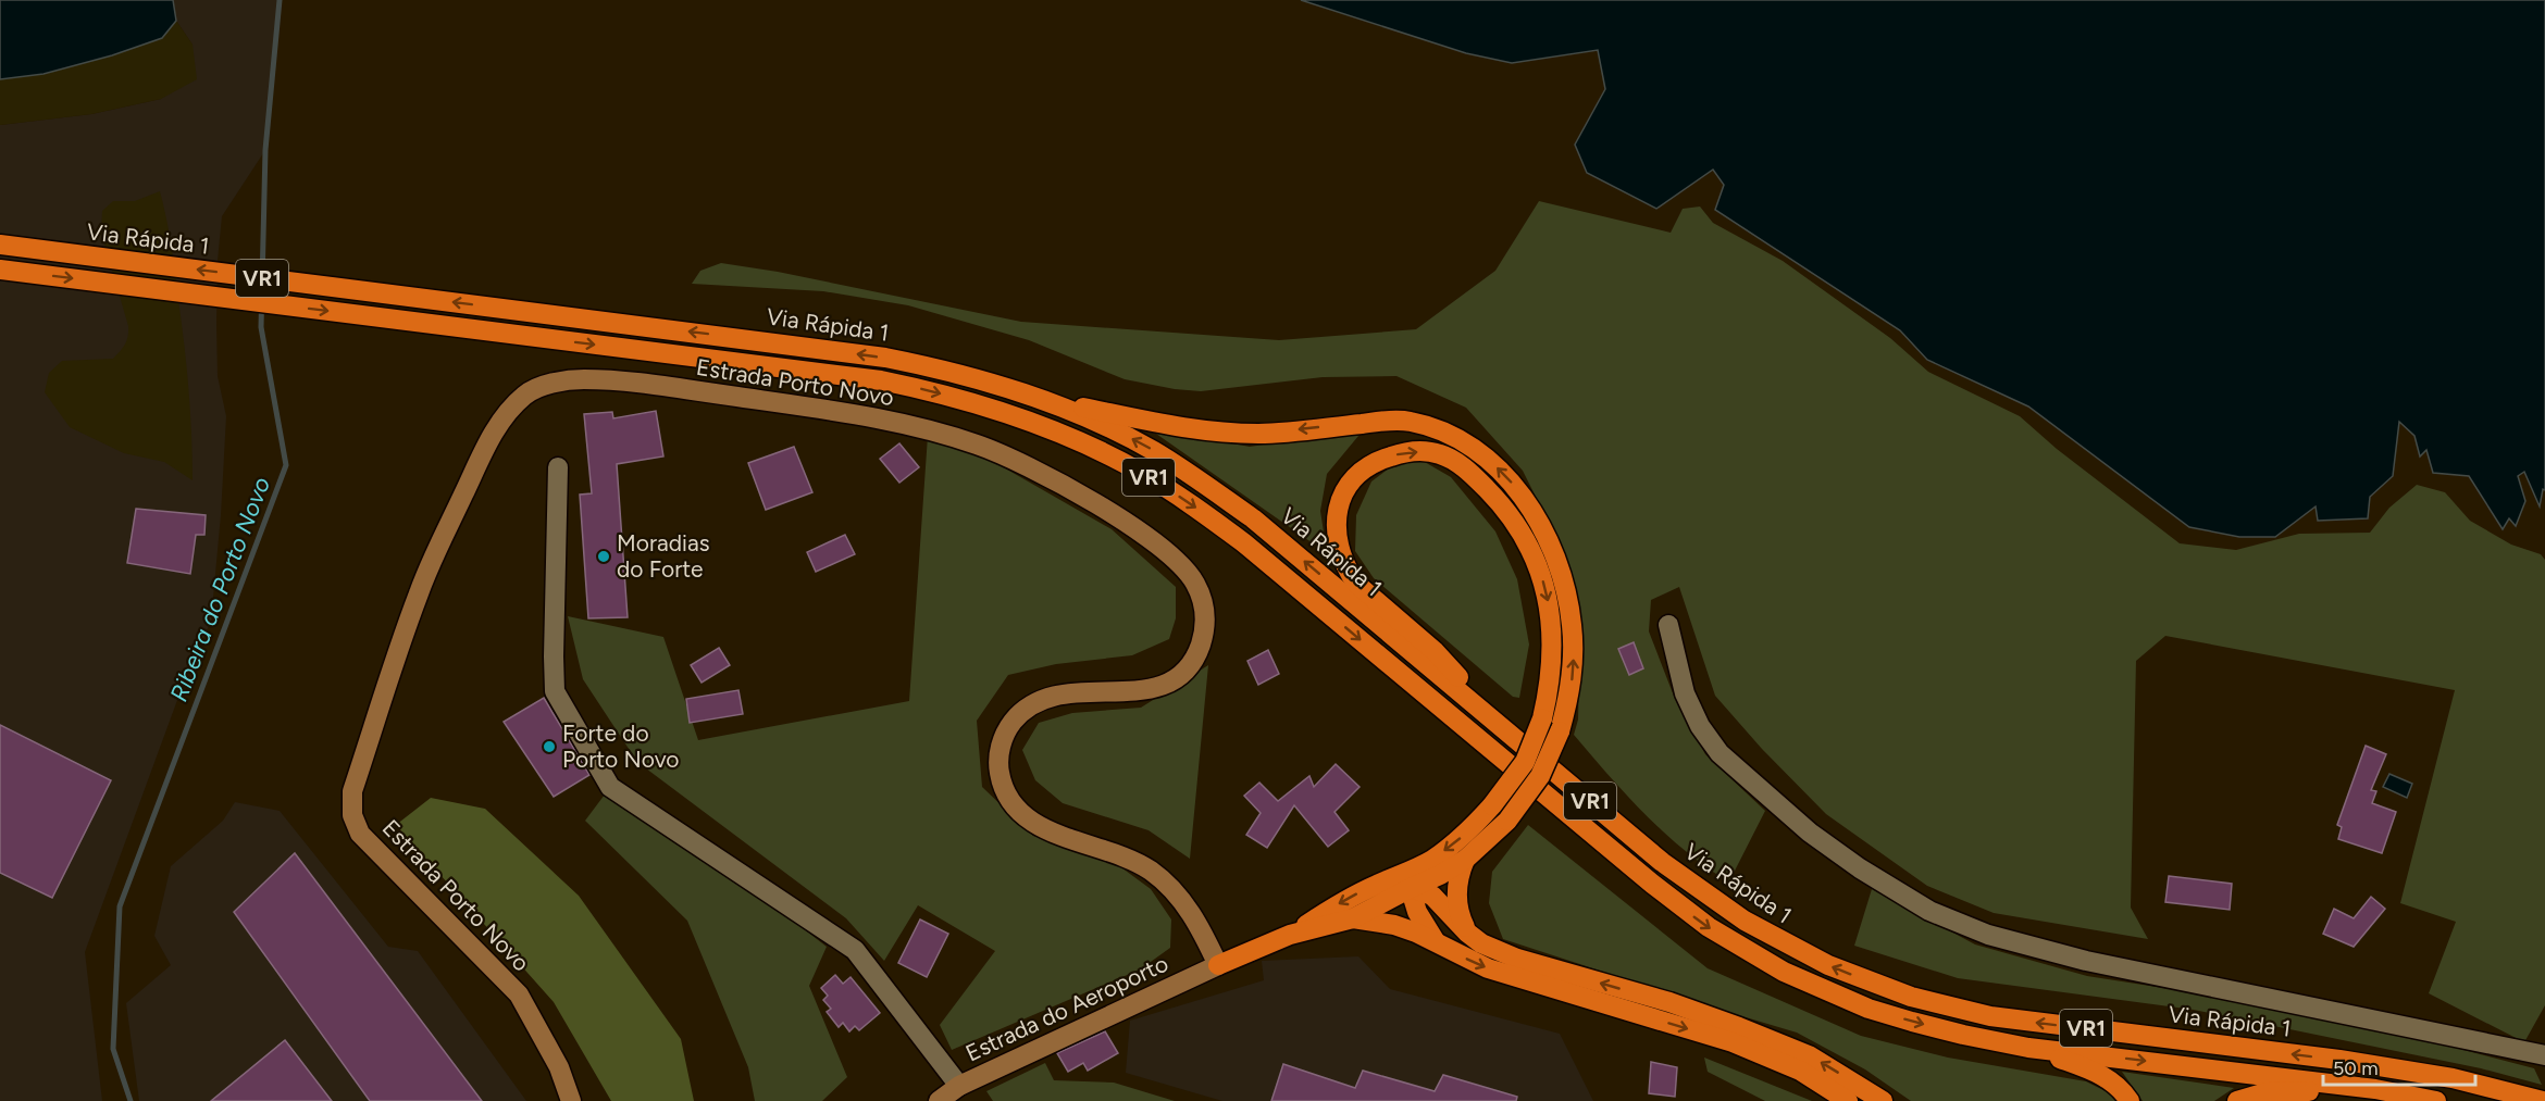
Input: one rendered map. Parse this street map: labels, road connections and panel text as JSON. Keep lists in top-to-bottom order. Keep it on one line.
{"streets":{"highway":["Via Rápida 1","VR1"],"main road":["Estrada Porto Novo","Estrada do Aeroporto"]},"crossings":[["Estrada Porto Novo","Estrada do Aeroporto"]],"water":["Ribeira do Porto Novo"],"places":["Moradias do Forte","Forte do Porto Novo"],"scale_bar":"50 m"}
